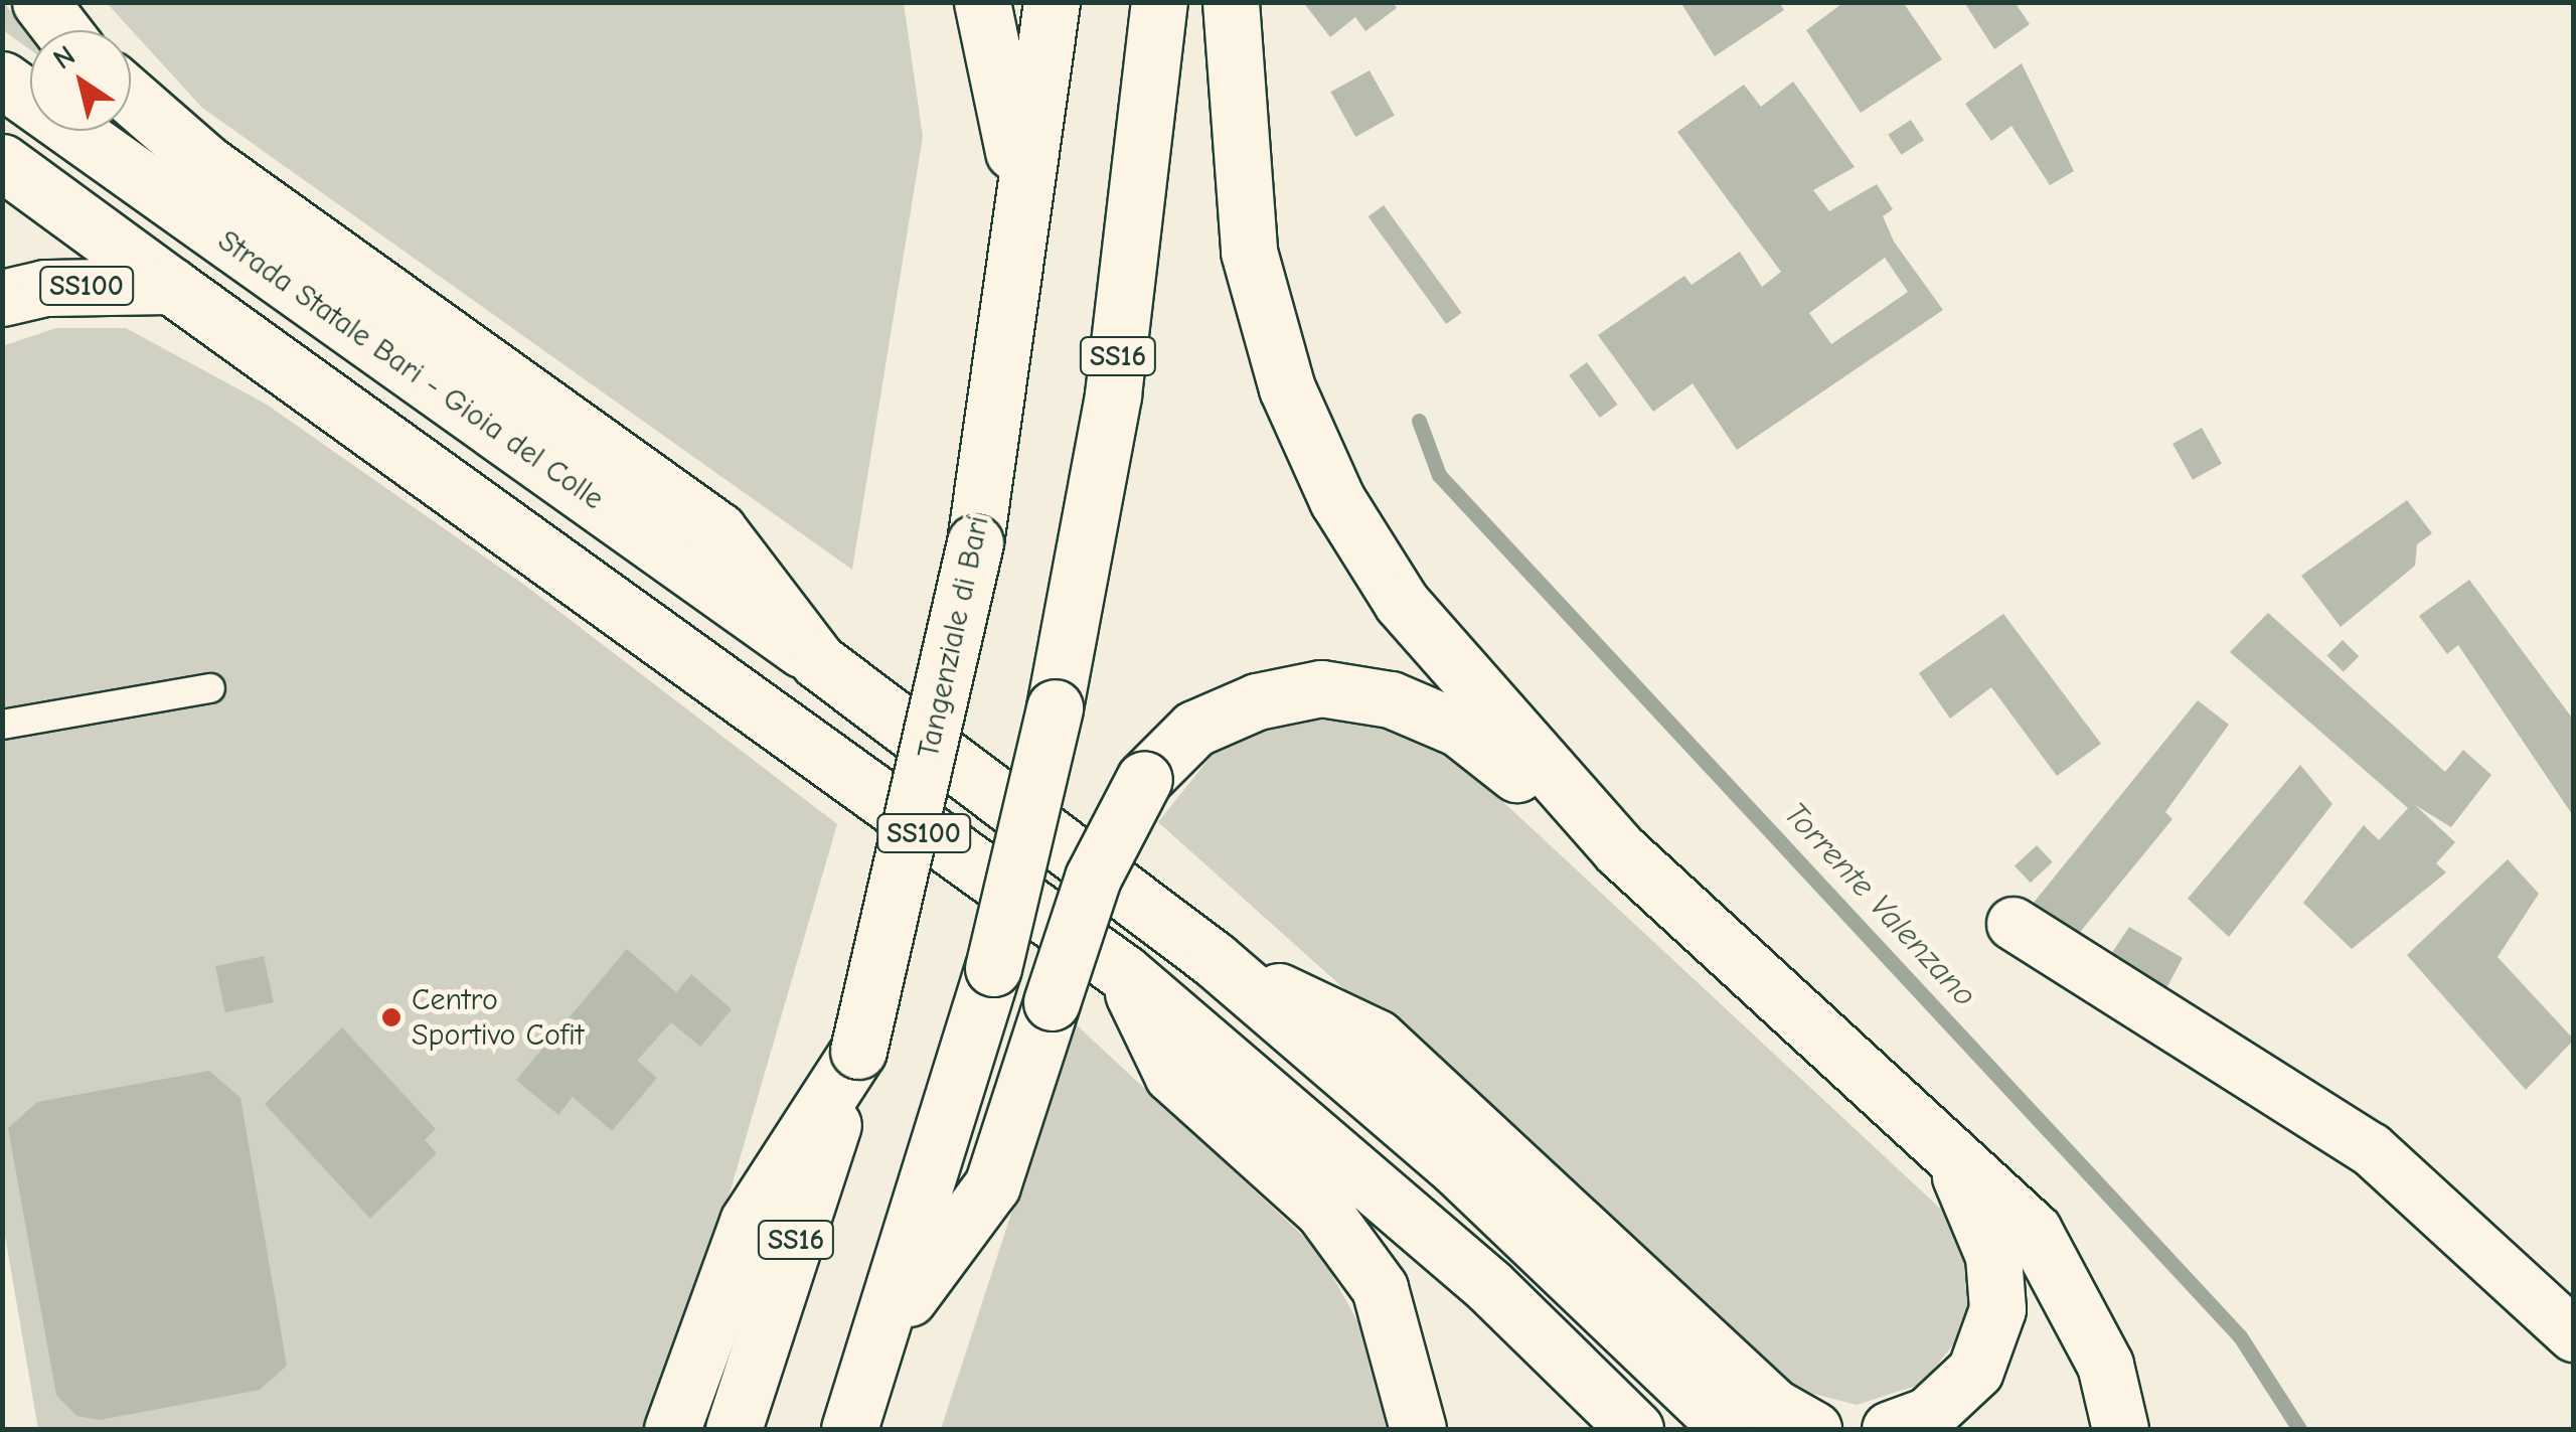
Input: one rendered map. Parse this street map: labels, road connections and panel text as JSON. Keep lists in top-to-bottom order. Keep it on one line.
{"streets":{"main road":["SS100","SS16","Strada Statale Bari - Gioia del Colle","Tangenziale di Bari"]},"crossings":[["SS100","Strada Statale Bari - Gioia del Colle"]],"water":["Torrente Valenzano"],"places":["Centro Sportivo Cofit"],"north":"top left"}
